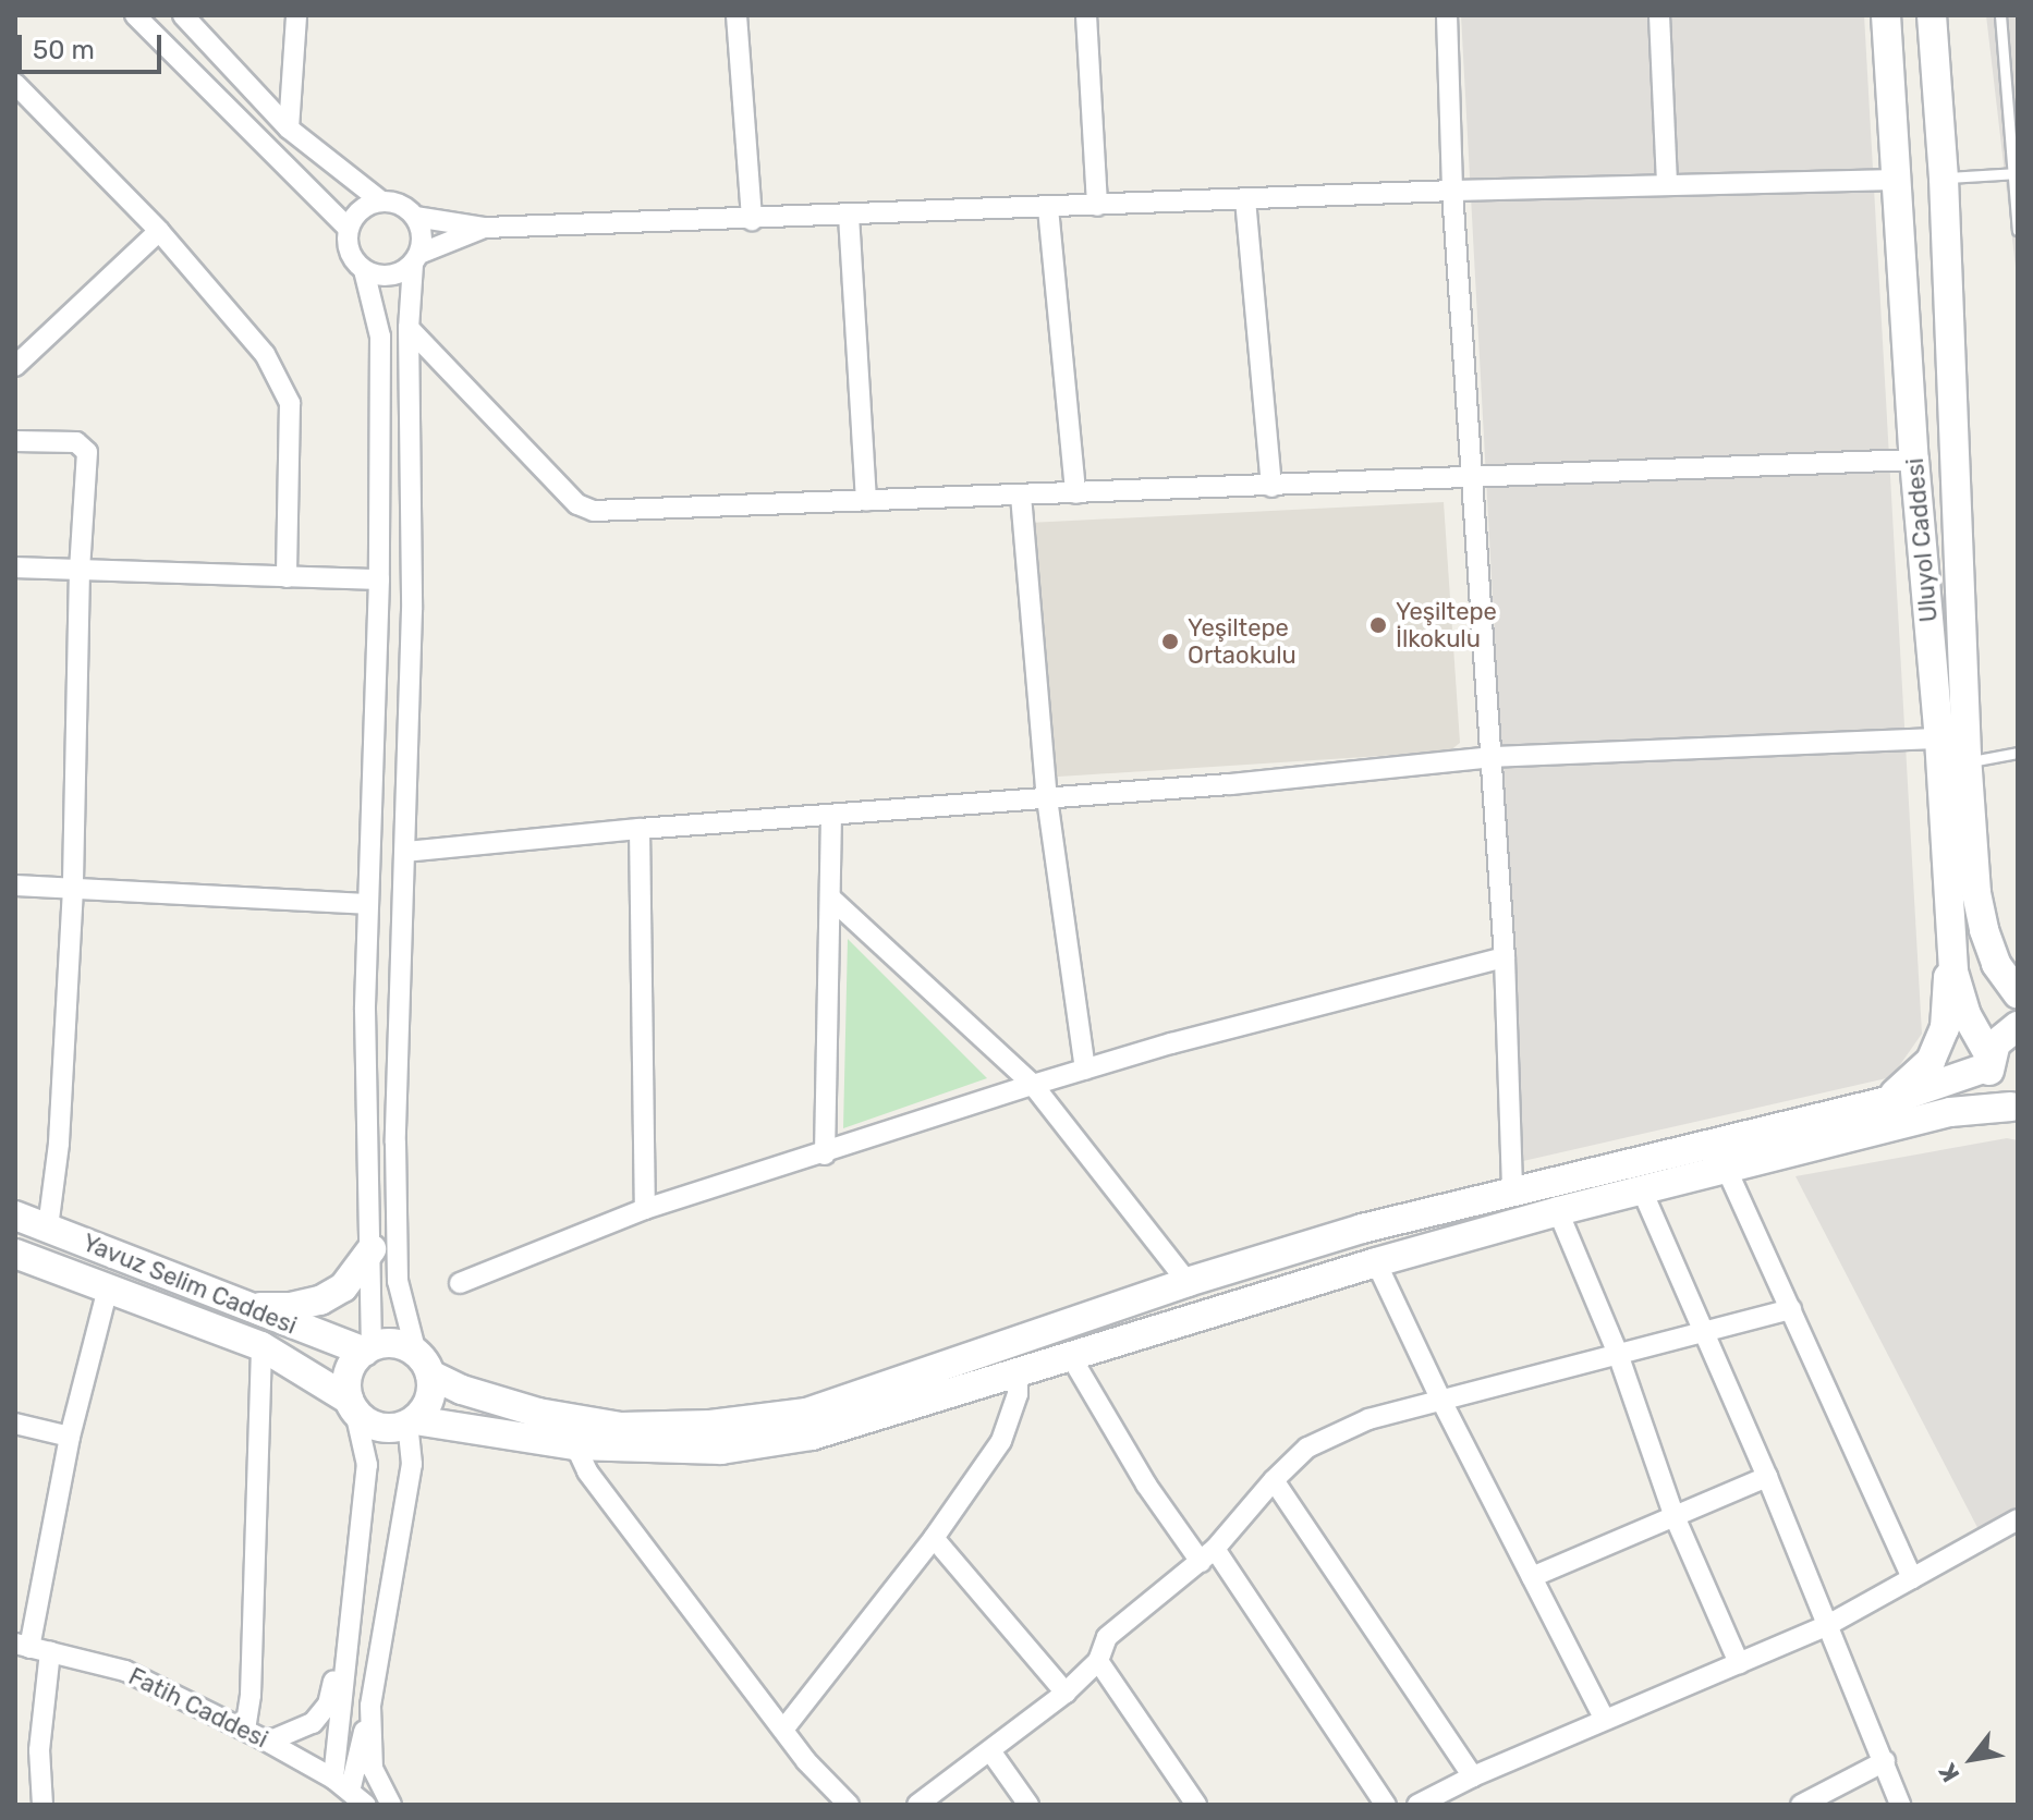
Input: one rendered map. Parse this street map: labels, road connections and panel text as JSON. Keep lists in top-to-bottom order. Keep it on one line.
{"streets":{"main road":["Uluyol Caddesi","Yavuz Selim Caddesi"],"street":["Fatih Caddesi"]},"places":["Yeşiltepe İlkokulu","Yeşiltepe Ortaokulu"],"scale_bar":"50 m","north":"bottom left"}
